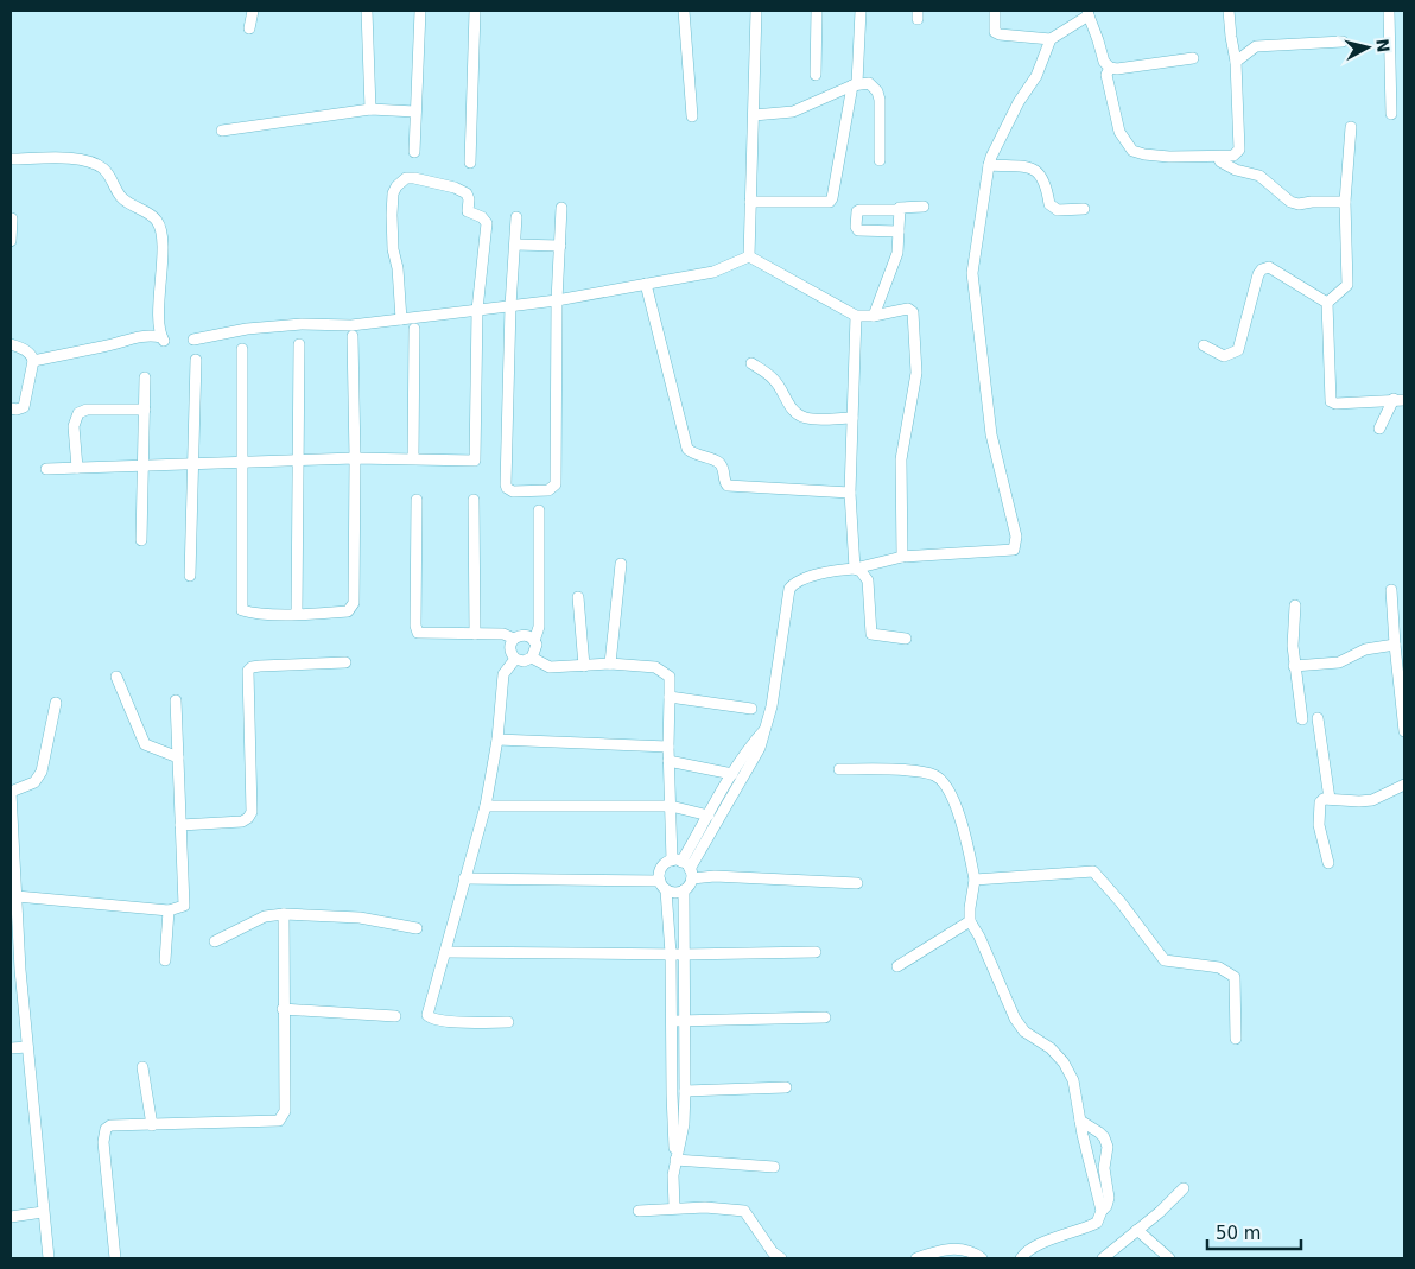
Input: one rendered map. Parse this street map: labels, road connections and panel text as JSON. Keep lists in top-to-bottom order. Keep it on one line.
{"scale_bar":"50 m","north":"right"}
